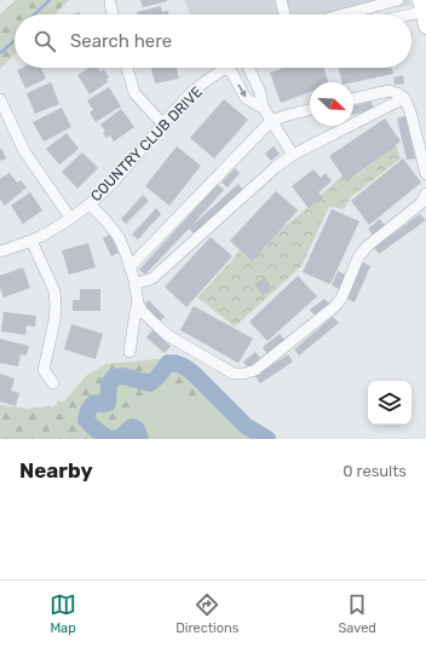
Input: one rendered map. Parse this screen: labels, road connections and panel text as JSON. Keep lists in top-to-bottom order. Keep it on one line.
{"streets":{"street":["COUNTRY CLUB DRIVE"]},"north":"bottom right","page":{"search":"Search here","heading":["Nearby","0 results"],"nav":["Map","Directions","Saved"]}}
